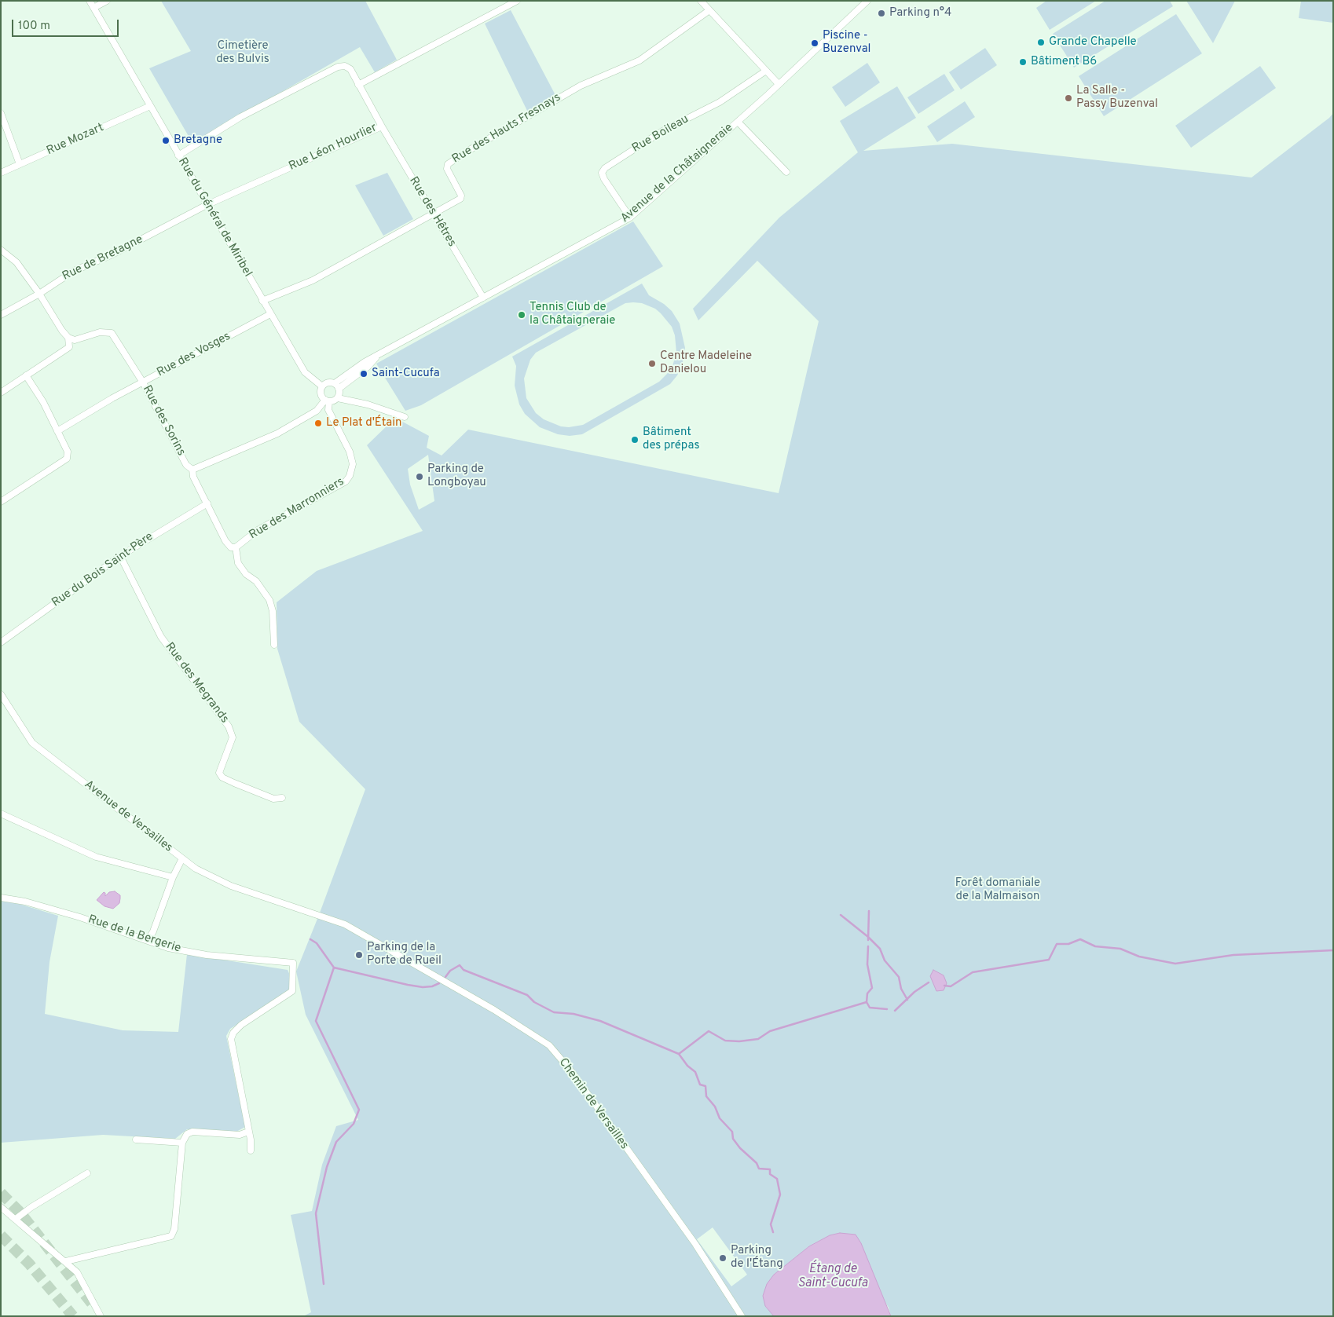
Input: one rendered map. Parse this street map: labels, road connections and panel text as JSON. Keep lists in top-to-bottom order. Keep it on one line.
{"streets":{"street":["Rue des Hauts Fresnays","Rue Boileau","Rue Mozart","Rue Léon Hourlier","Avenue de la Châtaigneraie","Rue des Hêtres","Rue du Général de Miribel","Rue de Bretagne","Rue des Vosges","Rue des Sorins","Rue des Marronniers","Rue du Bois Saint-Père","Rue des Megrands","Avenue de Versailles","Rue de la Bergerie","Chemin de Versailles"]},"crossings":[["Rue des Hauts Fresnays","Rue des Hêtres"],["Rue des Hauts Fresnays","Rue du Général de Miribel"],["Rue Boileau","Avenue de la Châtaigneraie"],["Rue Mozart","Rue du Général de Miribel"],["Rue Léon Hourlier","Rue des Hêtres"],["Rue Léon Hourlier","Rue du Général de Miribel"],["Rue Léon Hourlier","Rue de Bretagne"],["Avenue de la Châtaigneraie","Rue des Hêtres"],["Avenue de la Châtaigneraie","Rue du Général de Miribel"],["Avenue de la Châtaigneraie","Rue des Marronniers"],["Rue du Général de Miribel","Rue de Bretagne"],["Rue du Général de Miribel","Rue des Vosges"],["Rue du Général de Miribel","Rue des Marronniers"],["Rue des Vosges","Rue des Sorins"],["Rue des Sorins","Rue des Marronniers"],["Rue des Sorins","Rue du Bois Saint-Père"],["Rue du Bois Saint-Père","Rue des Megrands"],["Avenue de Versailles","Chemin de Versailles"]],"water":["Étang de Saint-Cucufa"],"parks":["Cimetière des Bulvis","Forêt domaniale de la Malmaison"],"places":["Parking n°4","Grande Chapelle","Piscine - Buzenval","Bâtiment B6","La Salle - Passy Buzenval","Bretagne","Tennis Club de la Châtaigneraie","Centre Madeleine Danielou","Saint-Cucufa","Le Plat d'Étain","Bâtiment des prépas","Parking de Longboyau","Parking de la Porte de Rueil","Parking de l'Étang"],"scale_bar":"100 m"}
